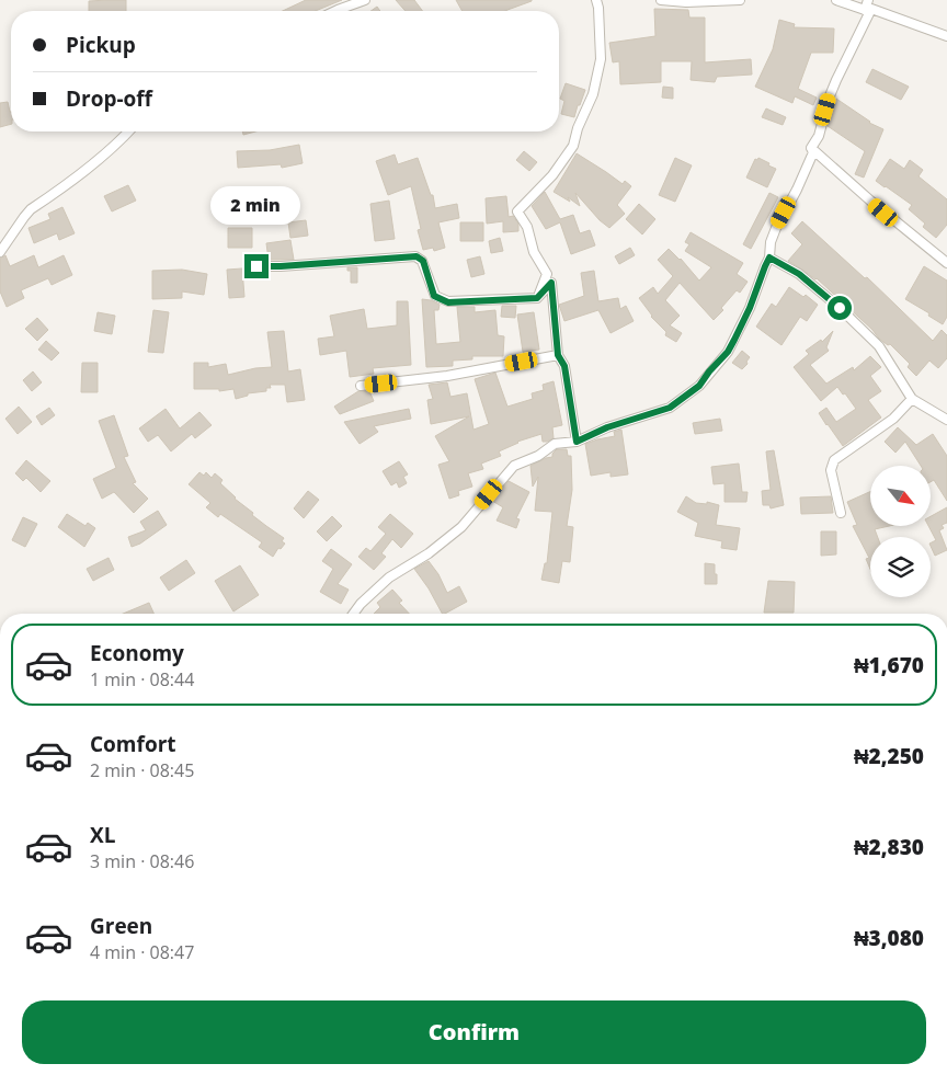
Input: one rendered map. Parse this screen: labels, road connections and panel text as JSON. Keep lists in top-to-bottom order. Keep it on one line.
{"north":"bottom right","page":{"banner":["Pickup","Drop-off"],"bubble":"2 min","list":[{"name":"Economy","note":"1 min · 08:44","value":"₦1,670"},{"name":"Comfort","note":"2 min · 08:45","value":"₦2,250"},{"name":"XL","note":"3 min · 08:46","value":"₦2,830"},{"name":"Green","note":"4 min · 08:47","value":"₦3,080"}],"buttons":"Confirm"}}
